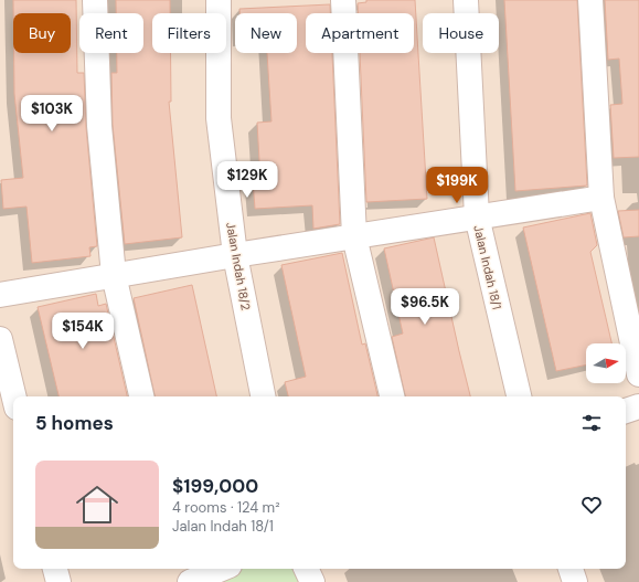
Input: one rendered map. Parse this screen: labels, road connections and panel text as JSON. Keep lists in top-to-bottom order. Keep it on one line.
{"streets":{"street":["Jalan Indah 18/2","Jalan Indah 18/1"]},"north":"right","page":{"chip":["Buy","Rent","Filters","New","Apartment","House"],"price":["$103K","$129K","$199K","$96.5K","$154K"],"heading":"5 homes","list":[{"name":"$199,000","note":"4 rooms · 124 m² · Jalan Indah 18/1"}]}}
